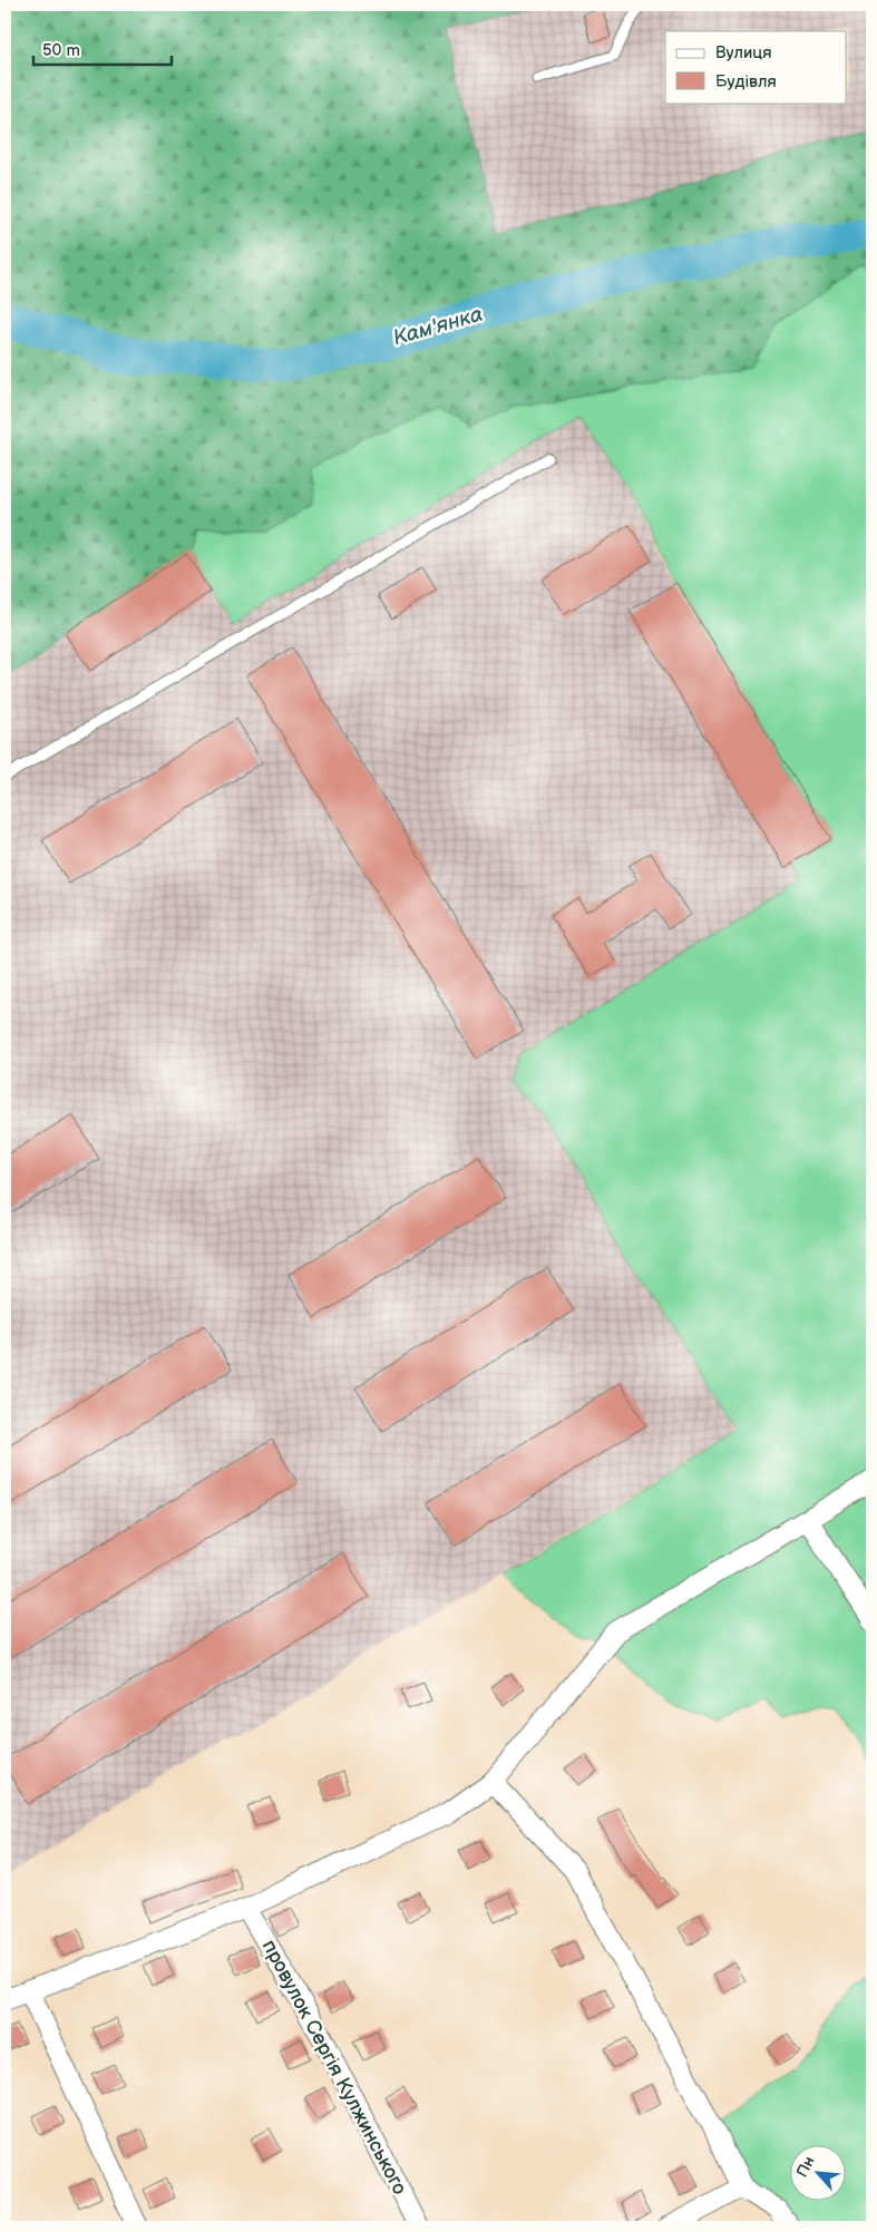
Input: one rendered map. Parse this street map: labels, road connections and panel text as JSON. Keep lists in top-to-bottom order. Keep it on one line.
{"streets":{"street":["провулок Сергія Кулжинського"]},"water":["Кам'янка"],"legend":["Вулиця","Будівля"],"scale_bar":"50 m","north":"top left"}
